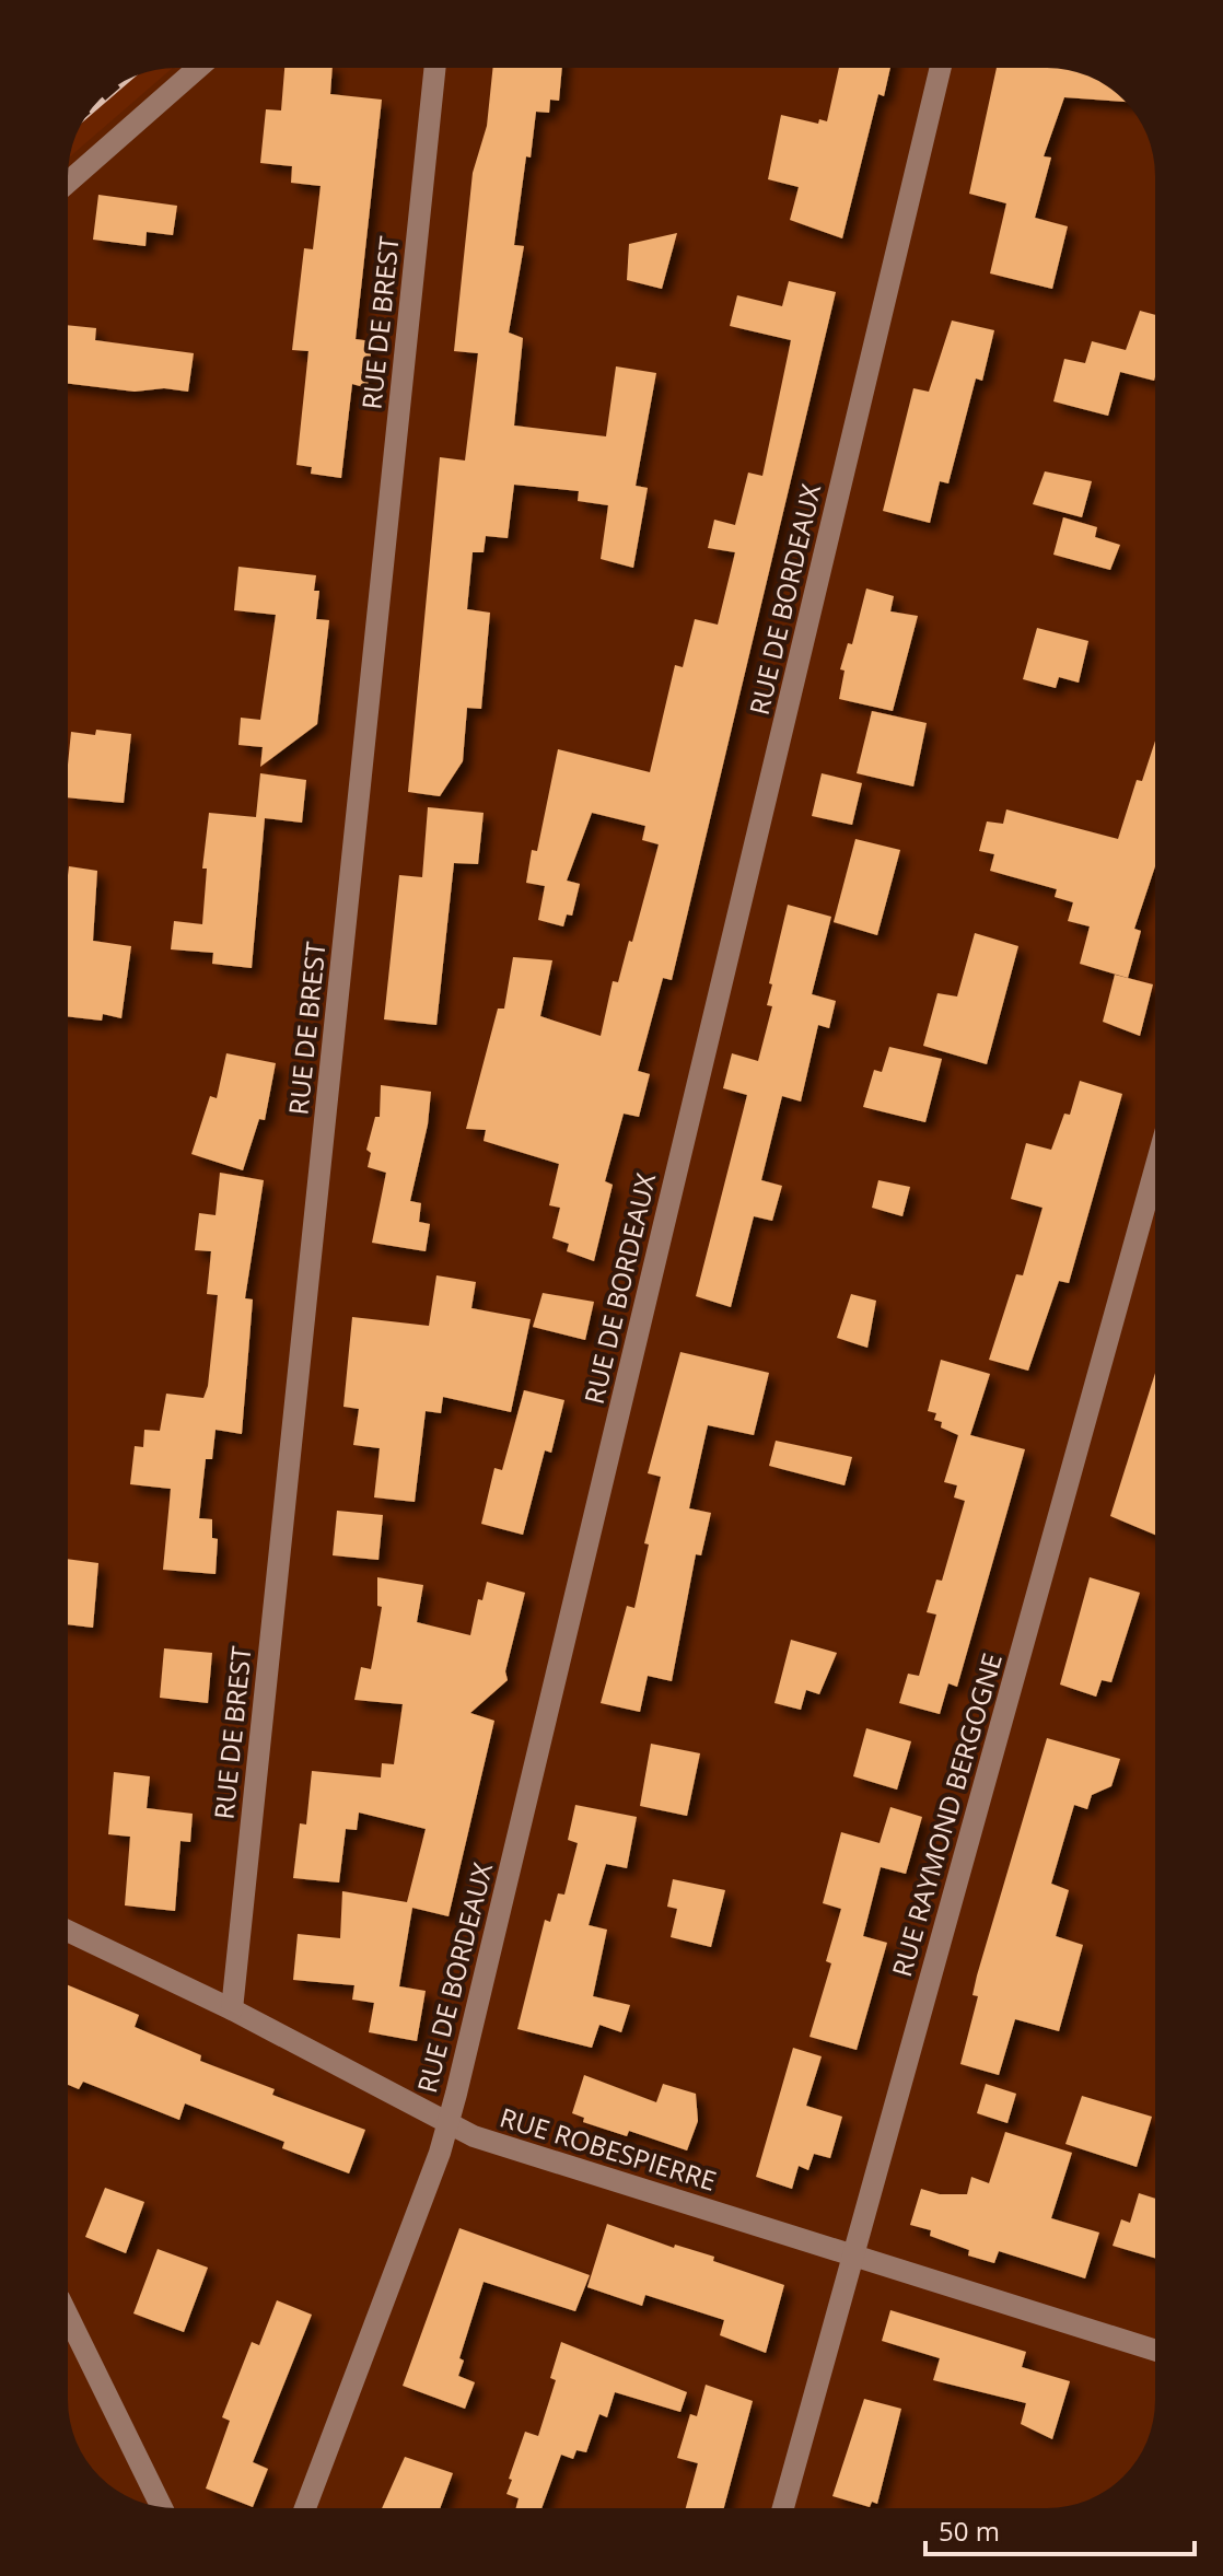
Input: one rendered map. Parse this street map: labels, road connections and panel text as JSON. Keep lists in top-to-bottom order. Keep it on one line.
{"streets":{"street":["RUE DE BREST","RUE DE BORDEAUX","RUE RAYMOND BERGOGNE","RUE ROBESPIERRE"]},"crossings":[["RUE DE BREST","RUE ROBESPIERRE"],["RUE DE BORDEAUX","RUE ROBESPIERRE"],["RUE RAYMOND BERGOGNE","RUE ROBESPIERRE"]],"scale_bar":"50 m"}
